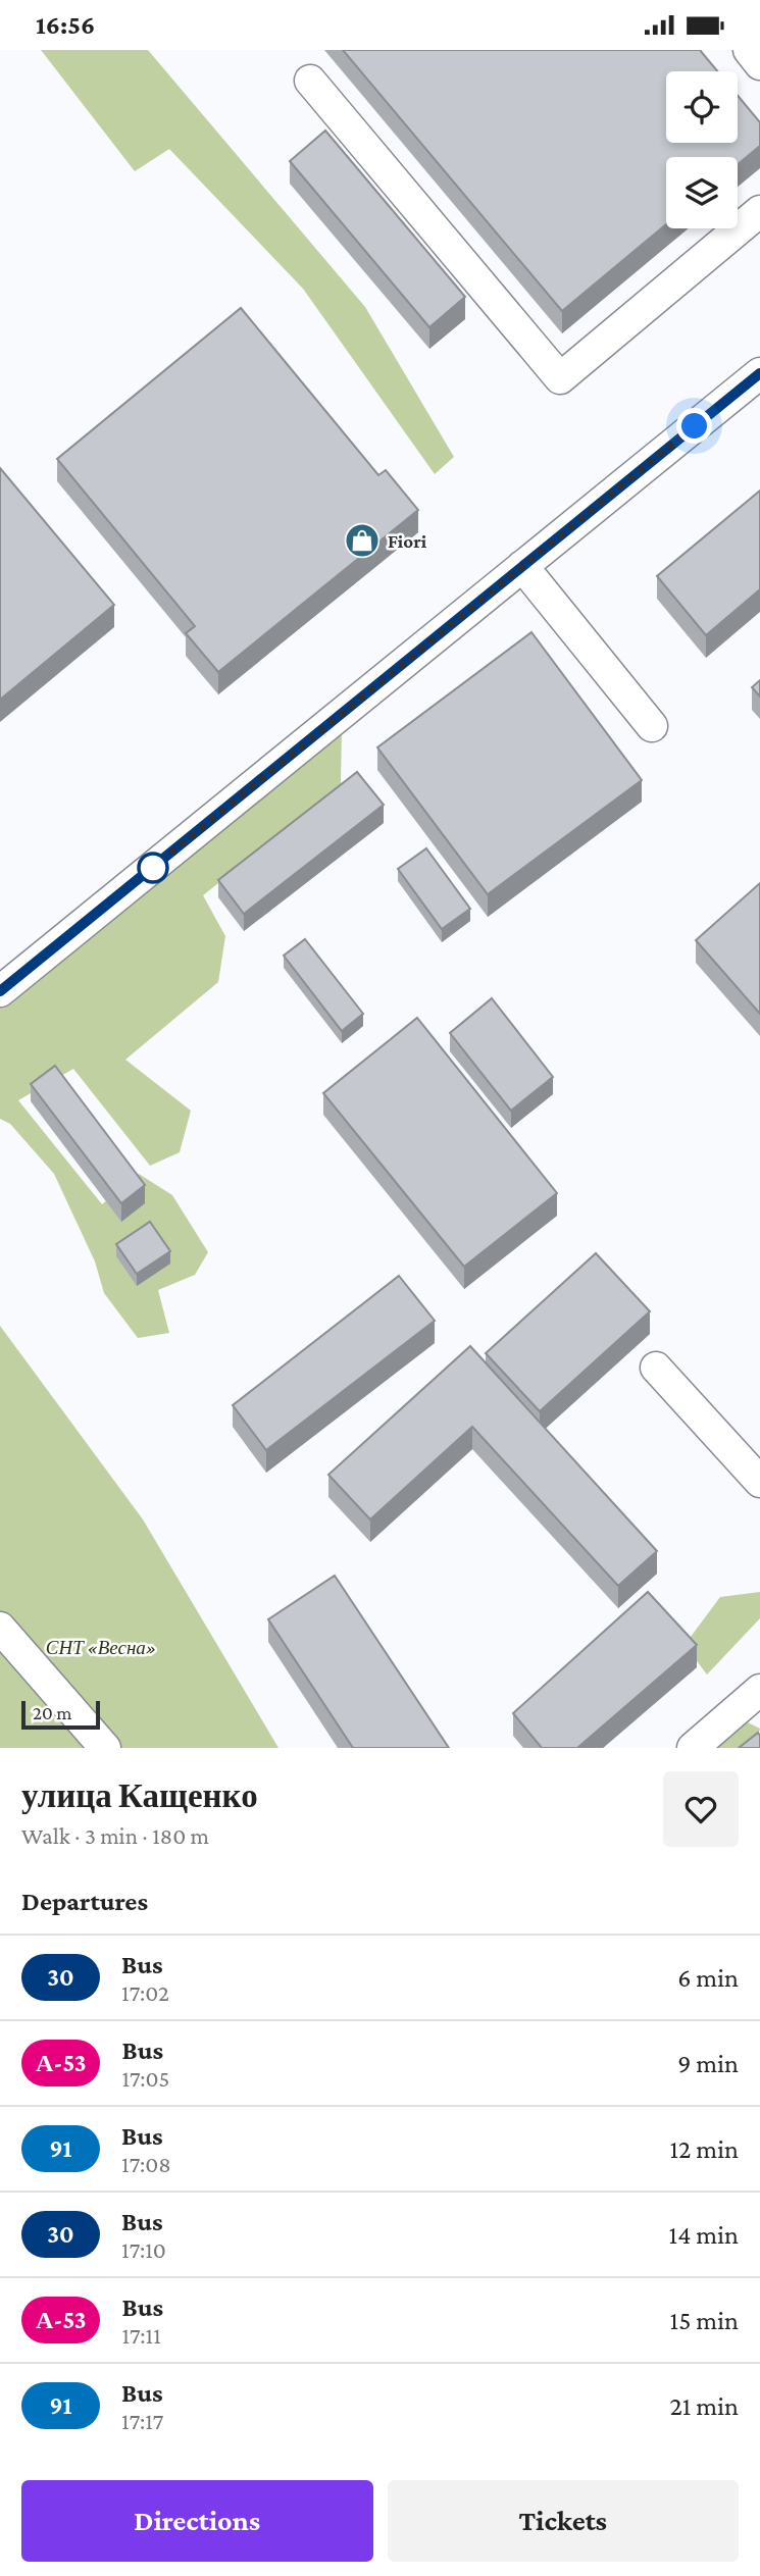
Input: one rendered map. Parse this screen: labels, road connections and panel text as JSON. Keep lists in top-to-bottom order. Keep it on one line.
{"parks":["СНТ «Весна»"],"places":{"shop":["Fiori"]},"lines":["bus line 30"],"scale_bar":"20 m","page":{"status":"16:56","scale":"20 m","heading":[["улица Кащенко","Walk · 3 min · 180 m"],"Departures"],"list":[{"mark":"30","name":"Bus","note":"17:02","value":"6 min"},{"mark":"А-53","name":"Bus","note":"17:05","value":"9 min"},{"mark":"91","name":"Bus","note":"17:08","value":"12 min"},{"mark":"30","name":"Bus","note":"17:10","value":"14 min"},{"mark":"А-53","name":"Bus","note":"17:11","value":"15 min"},{"mark":"91","name":"Bus","note":"17:17","value":"21 min"}],"buttons":["Directions","Tickets"]}}
